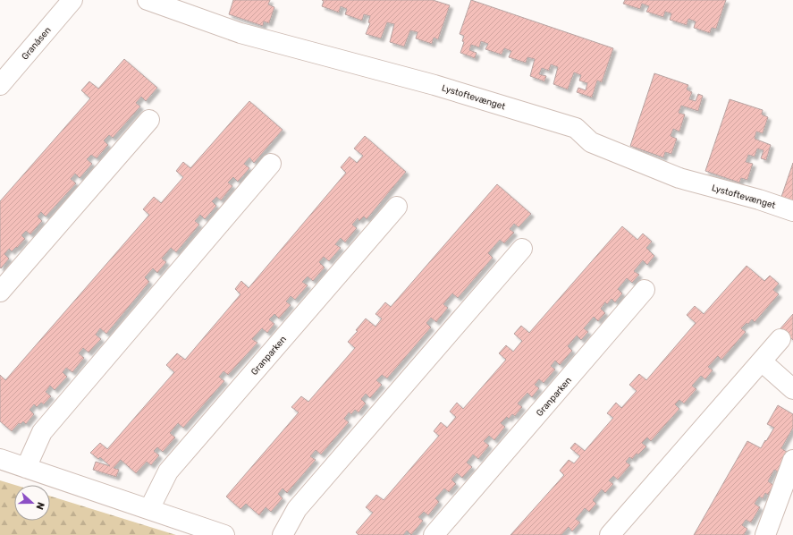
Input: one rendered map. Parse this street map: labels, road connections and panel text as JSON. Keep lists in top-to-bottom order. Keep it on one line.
{"streets":{"street":["Granåsen","Lystoftevænget","Granparken"]},"north":"right"}
